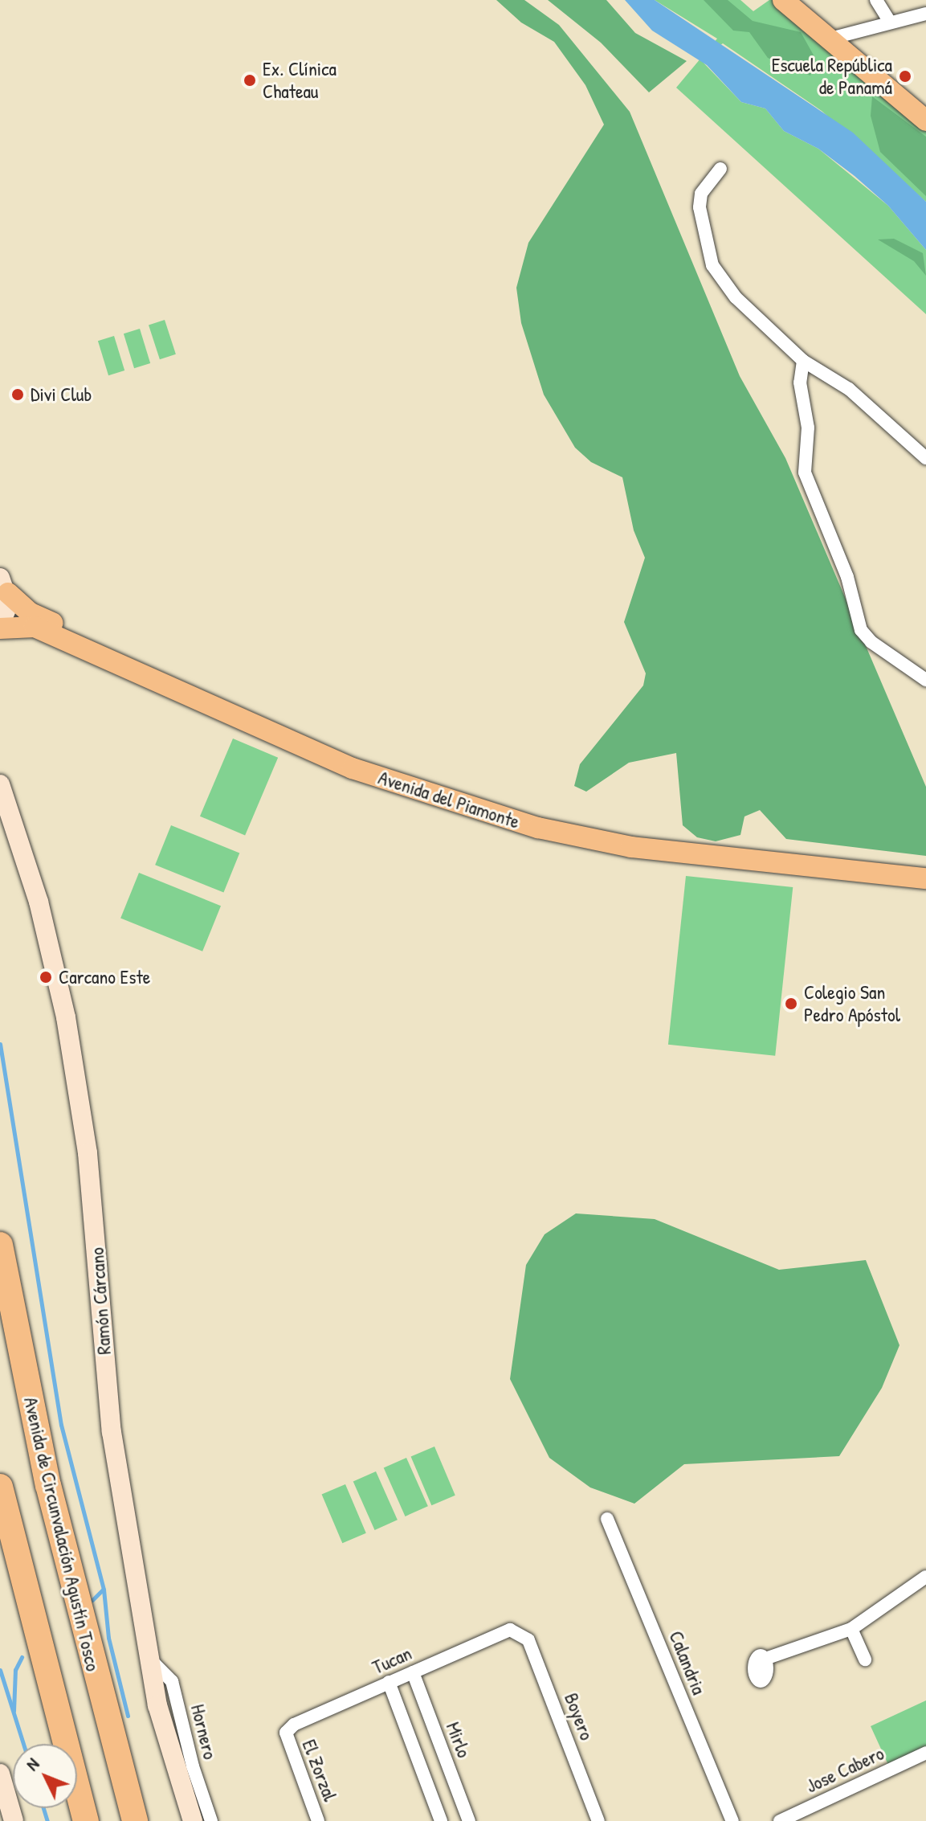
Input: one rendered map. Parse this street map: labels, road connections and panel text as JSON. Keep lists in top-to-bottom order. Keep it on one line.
{"streets":{"highway":["Avenida de Circunvalación Agustín Tosco"],"main road":["Avenida del Piamonte","Ramón Cárcano"],"street":["Tucan","Calandria","Boyero","Hornero","Mirlo","Jose Cabero","El Zorzal"]},"crossings":[["Ramón Cárcano","Hornero"],["Tucan","Boyero"],["Tucan","Mirlo"],["Tucan","El Zorzal"]],"places":["Escuela República de Panamá","Ex. Clínica Chateau","Divi Club","Carcano Este","Colegio San Pedro Apóstol"],"north":"top left"}
